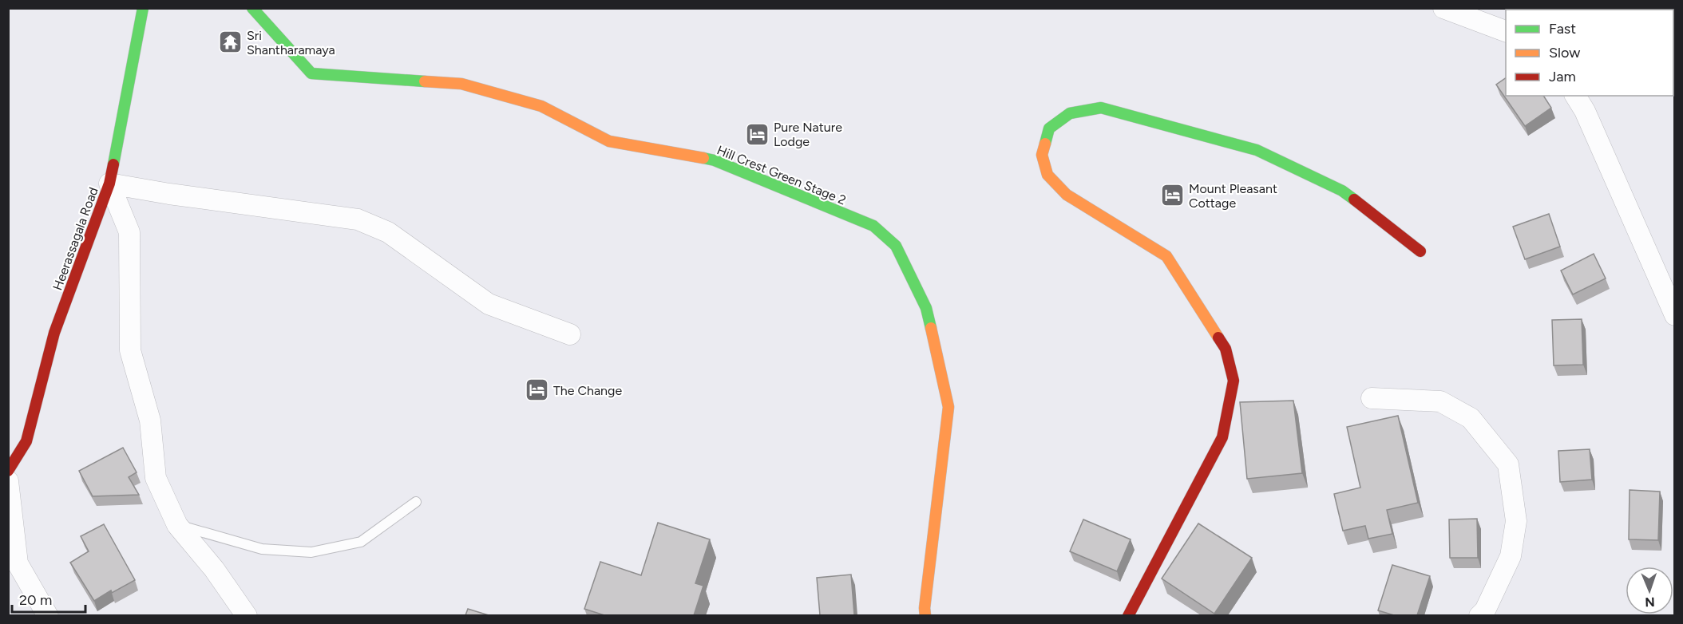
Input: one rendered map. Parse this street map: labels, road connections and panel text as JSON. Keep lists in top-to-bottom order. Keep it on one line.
{"streets":{"street":["Hill Crest Green Stage 2","Heerassagala Road"]},"places":{"temple":["Sri Shantharamaya"],"hotel":["Pure Nature Lodge","Mount Pleasant Cottage","The Change"]},"legend":["Fast","Slow","Jam"],"scale_bar":"20 m","north":"bottom"}
